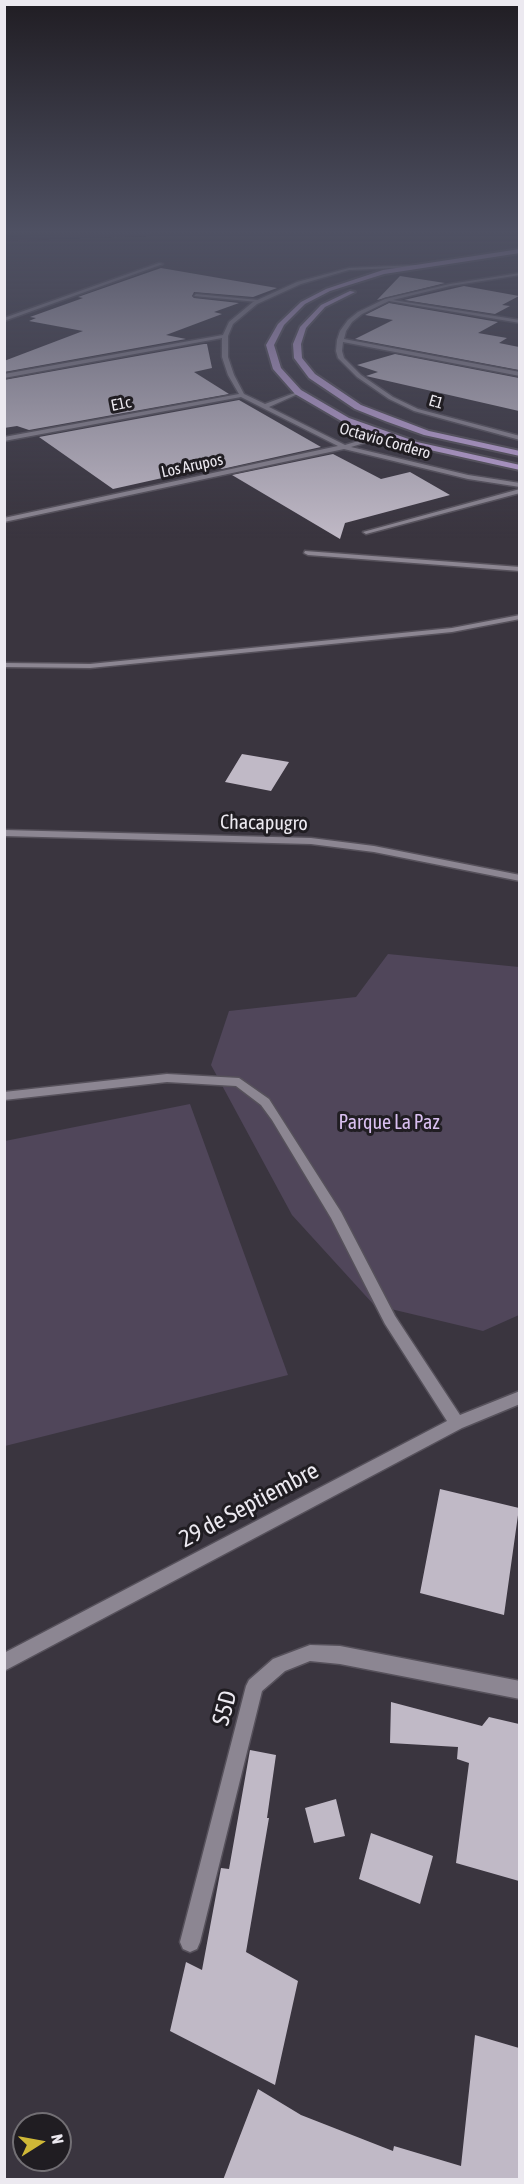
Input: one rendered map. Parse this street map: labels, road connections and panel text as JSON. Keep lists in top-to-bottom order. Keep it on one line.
{"streets":{"street":["E1","E1c","Octavio Cordero","Los Arupos","Chacapugro","29 de Septiembre","S5D"]},"crossings":[["E1c","Octavio Cordero"],["Octavio Cordero","Los Arupos"]],"parks":["Parque La Paz"],"north":"right"}
